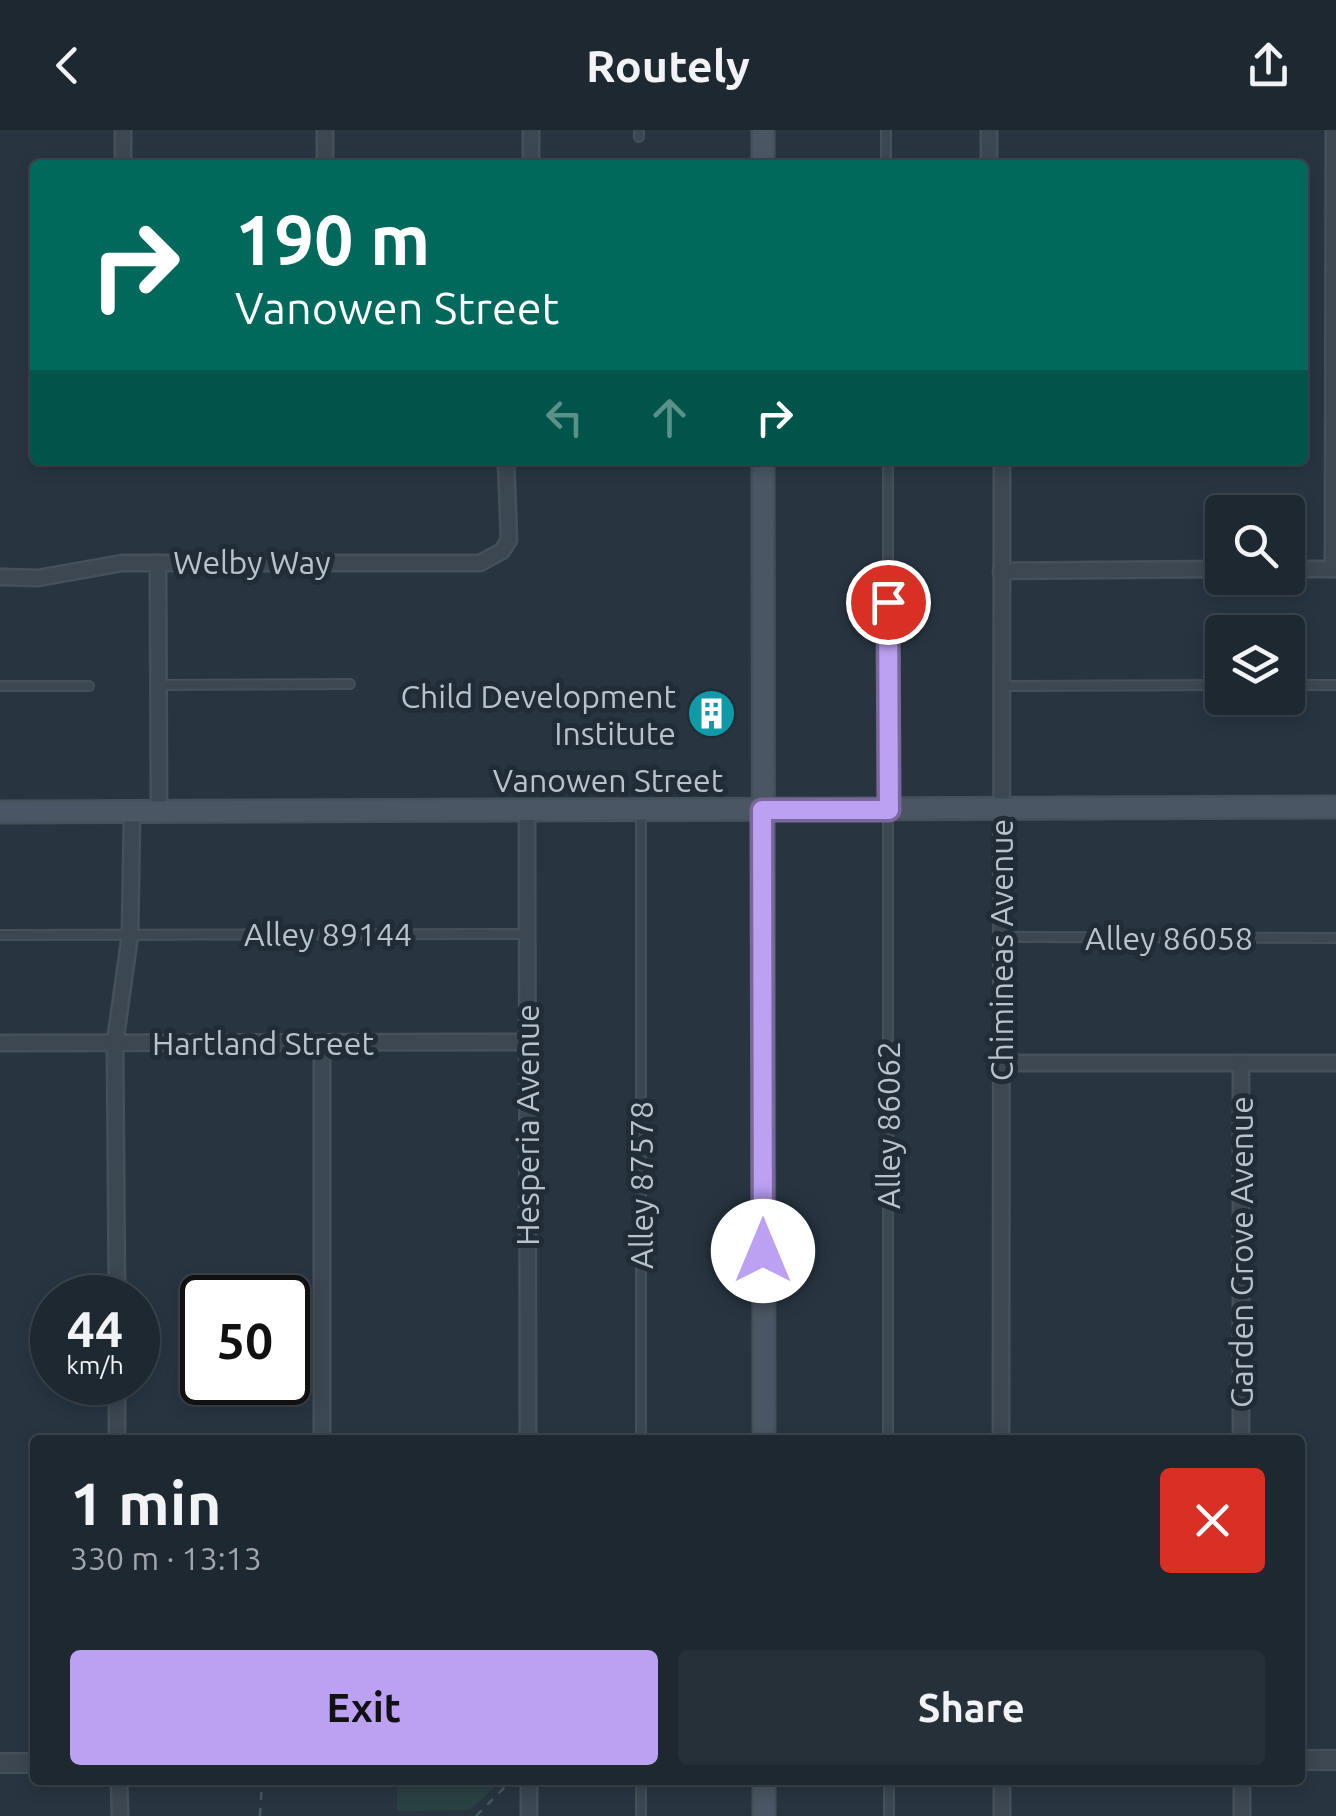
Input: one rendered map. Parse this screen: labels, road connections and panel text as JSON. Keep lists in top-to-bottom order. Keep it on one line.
{"streets":{"main road":["Vanowen Street"],"street":["Welby Way","Chimineas Avenue","Hartland Street","Hesperia Avenue","Garden Grove Avenue"],"lane":["Alley 89144","Alley 86058","Alley 86062","Alley 87578"]},"crossings":[["Vanowen Street","Chimineas Avenue"],["Vanowen Street","Hesperia Avenue"],["Vanowen Street","Alley 86062"],["Vanowen Street","Alley 87578"],["Alley 89144","Hesperia Avenue"],["Alley 86058","Chimineas Avenue"],["Hartland Street","Hesperia Avenue"]],"places":{"building":["Child Development Institute"]},"page":{"header":"Routely","turn":["190 m","Vanowen Street"],"speed":"44 km/h","limit":"50","heading":["1 min","330 m · 13:13"],"buttons":["Exit","Share"]}}
